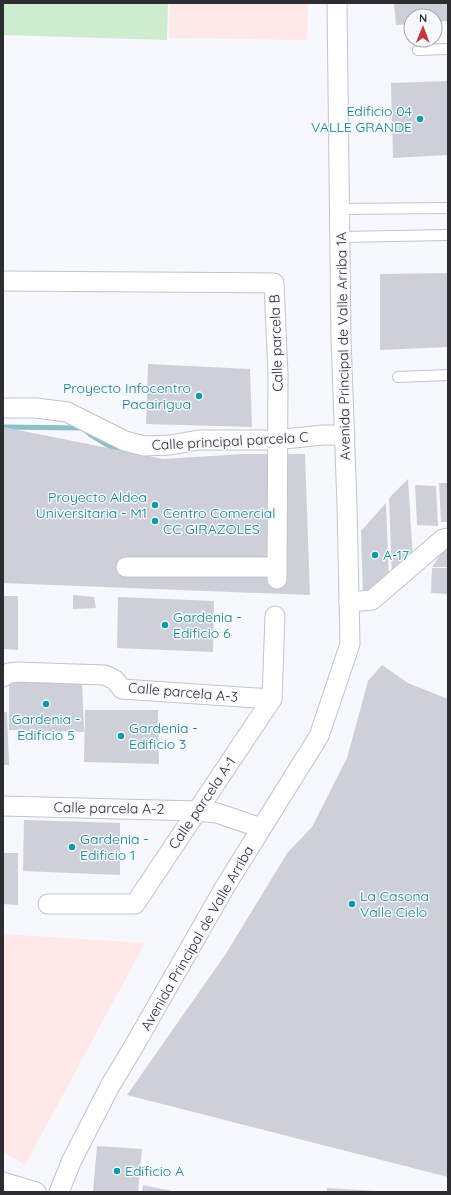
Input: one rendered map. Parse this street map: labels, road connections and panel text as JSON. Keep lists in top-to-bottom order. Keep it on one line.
{"streets":{"street":["Calle parcela B","Avenida Principal de Valle Arriba 1A","Calle principal parcela C","Calle parcela A-3","Calle parcela A-1","Calle parcela A-2","Avenida Principal de Valle Arriba"]},"crossings":[["Calle parcela B","Calle principal parcela C"],["Avenida Principal de Valle Arriba 1A","Calle principal parcela C"],["Avenida Principal de Valle Arriba 1A","Avenida Principal de Valle Arriba"],["Calle parcela A-3","Calle parcela A-1"],["Calle parcela A-1","Calle parcela A-2"],["Calle parcela A-2","Avenida Principal de Valle Arriba"]],"places":["Edificio 04 VALLE GRANDE","Proyecto Infocentro Pacairigua","Proyecto Aldea Universitaria - M1","Centro Comercial CC GIRAZOLES","A-17","Gardenia - Edificio 6","Gardenia - Edificio 5","Gardenia - Edificio 3","Gardenia - Edificio 1","La Casona Valle Cielo","Edificio A"],"north":"top"}
